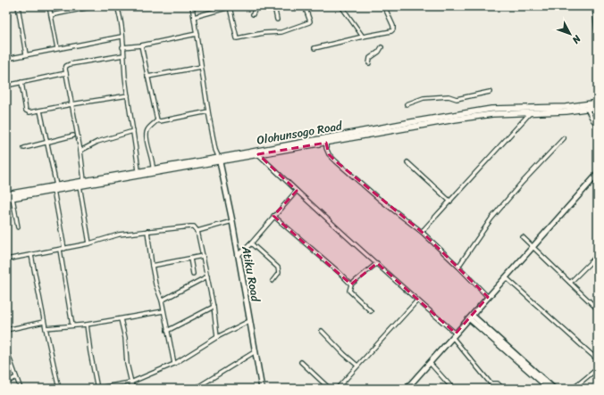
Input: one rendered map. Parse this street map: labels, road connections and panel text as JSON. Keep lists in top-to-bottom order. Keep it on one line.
{"streets":{"main road":["Olohunsogo Road"],"street":["Atiku Road"]},"crossings":[["Olohunsogo Road","Atiku Road"]],"north":"bottom right"}
